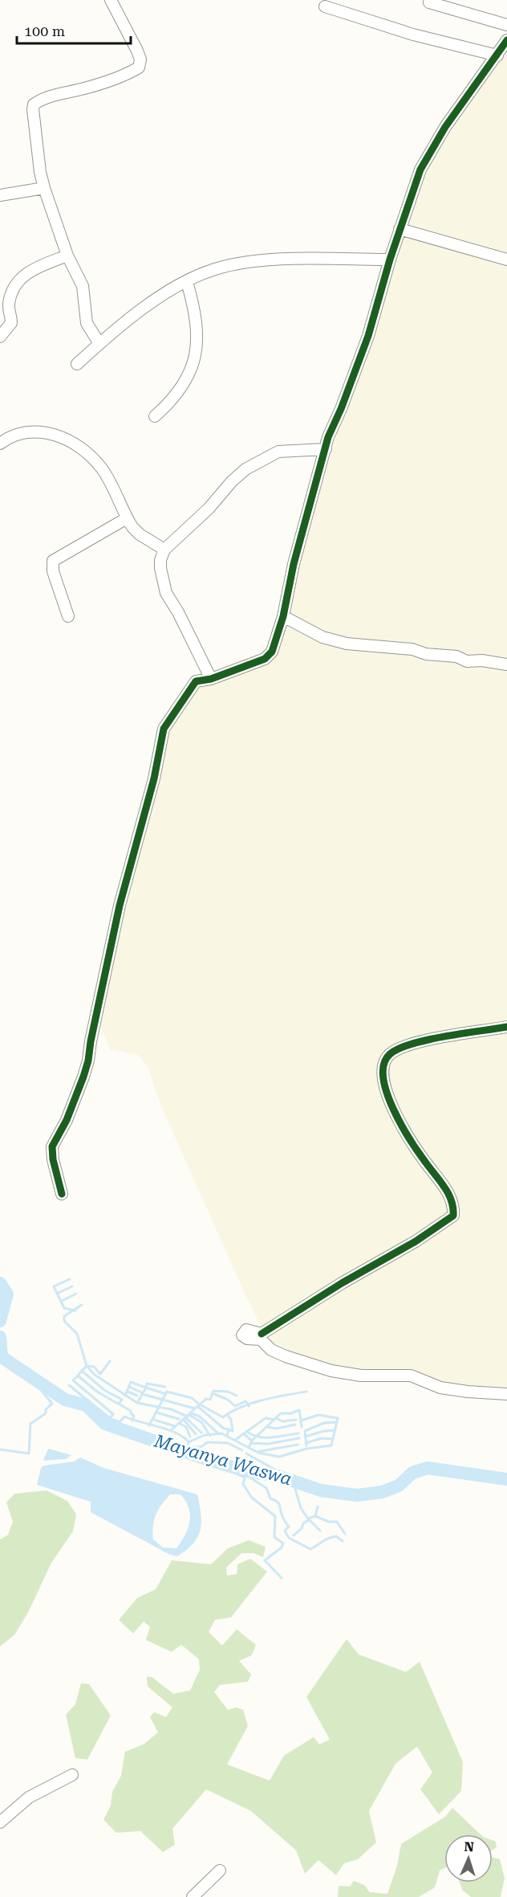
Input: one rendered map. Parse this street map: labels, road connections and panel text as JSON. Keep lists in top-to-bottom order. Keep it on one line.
{"water":["Mayanya Waswa"],"scale_bar":"100 m","north":"top"}
